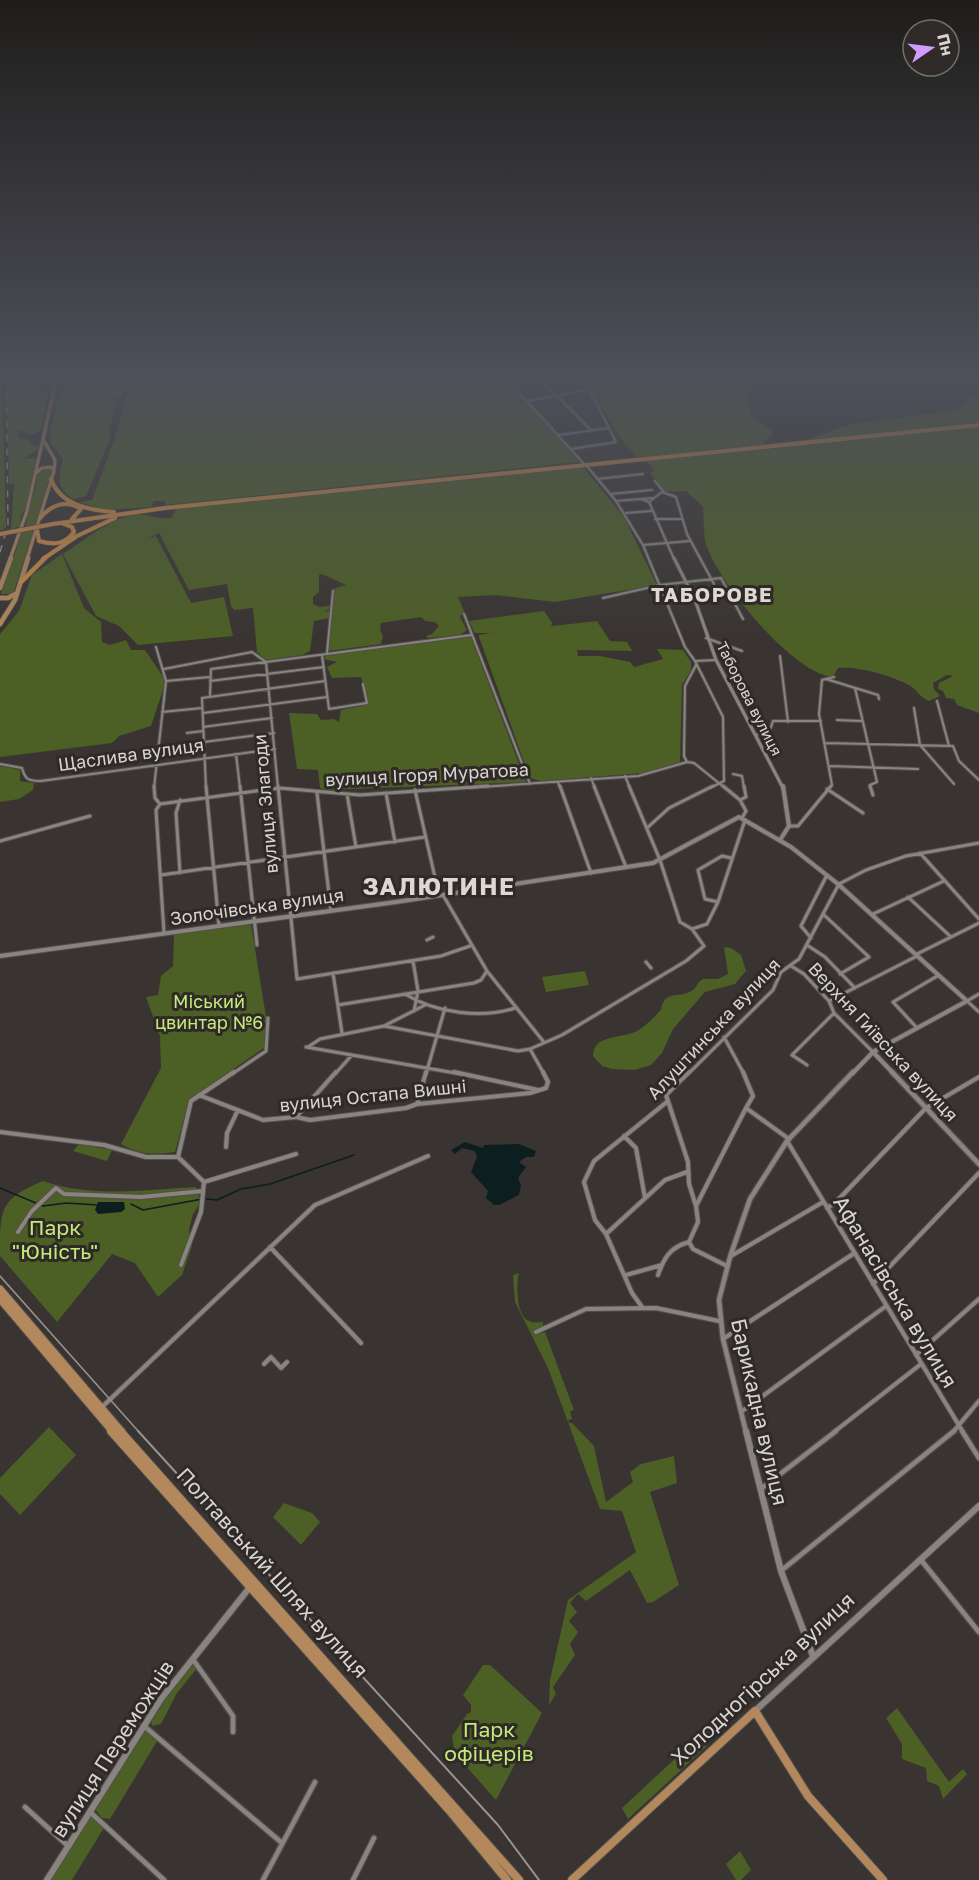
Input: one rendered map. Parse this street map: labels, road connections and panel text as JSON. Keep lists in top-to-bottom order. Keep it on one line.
{"streets":{"main road":["Полтавський Шлях вулиця","Холодногірська вулиця"],"street":["Таборова вулиця","Щаслива вулиця","вулиця Ігоря Муратова","вулиця Злагоди","Золочівська вулиця","Алуштинська вулиця","Верхня Гиївська вулиця","вулиця Остапа Вишні","Афанасівська вулиця","Барикадна вулиця","вулиця Переможців"]},"crossings":[["Щаслива вулиця","вулиця Злагоди"],["вулиця Ігоря Муратова","вулиця Злагоди"],["вулиця Злагоди","Золочівська вулиця"],["Алуштинська вулиця","Верхня Гиївська вулиця"],["Верхня Гиївська вулиця","Барикадна вулиця"],["Афанасівська вулиця","Барикадна вулиця"],["Барикадна вулиця","Холодногірська вулиця"],["Полтавський Шлях вулиця","вулиця Переможців"]],"districts":["ТАБОРОВЕ","ЗАЛЮТИНЕ"],"parks":["Міський цвинтар №6","Парк \"Юність\"","Парк офіцерів"],"north":"right"}
